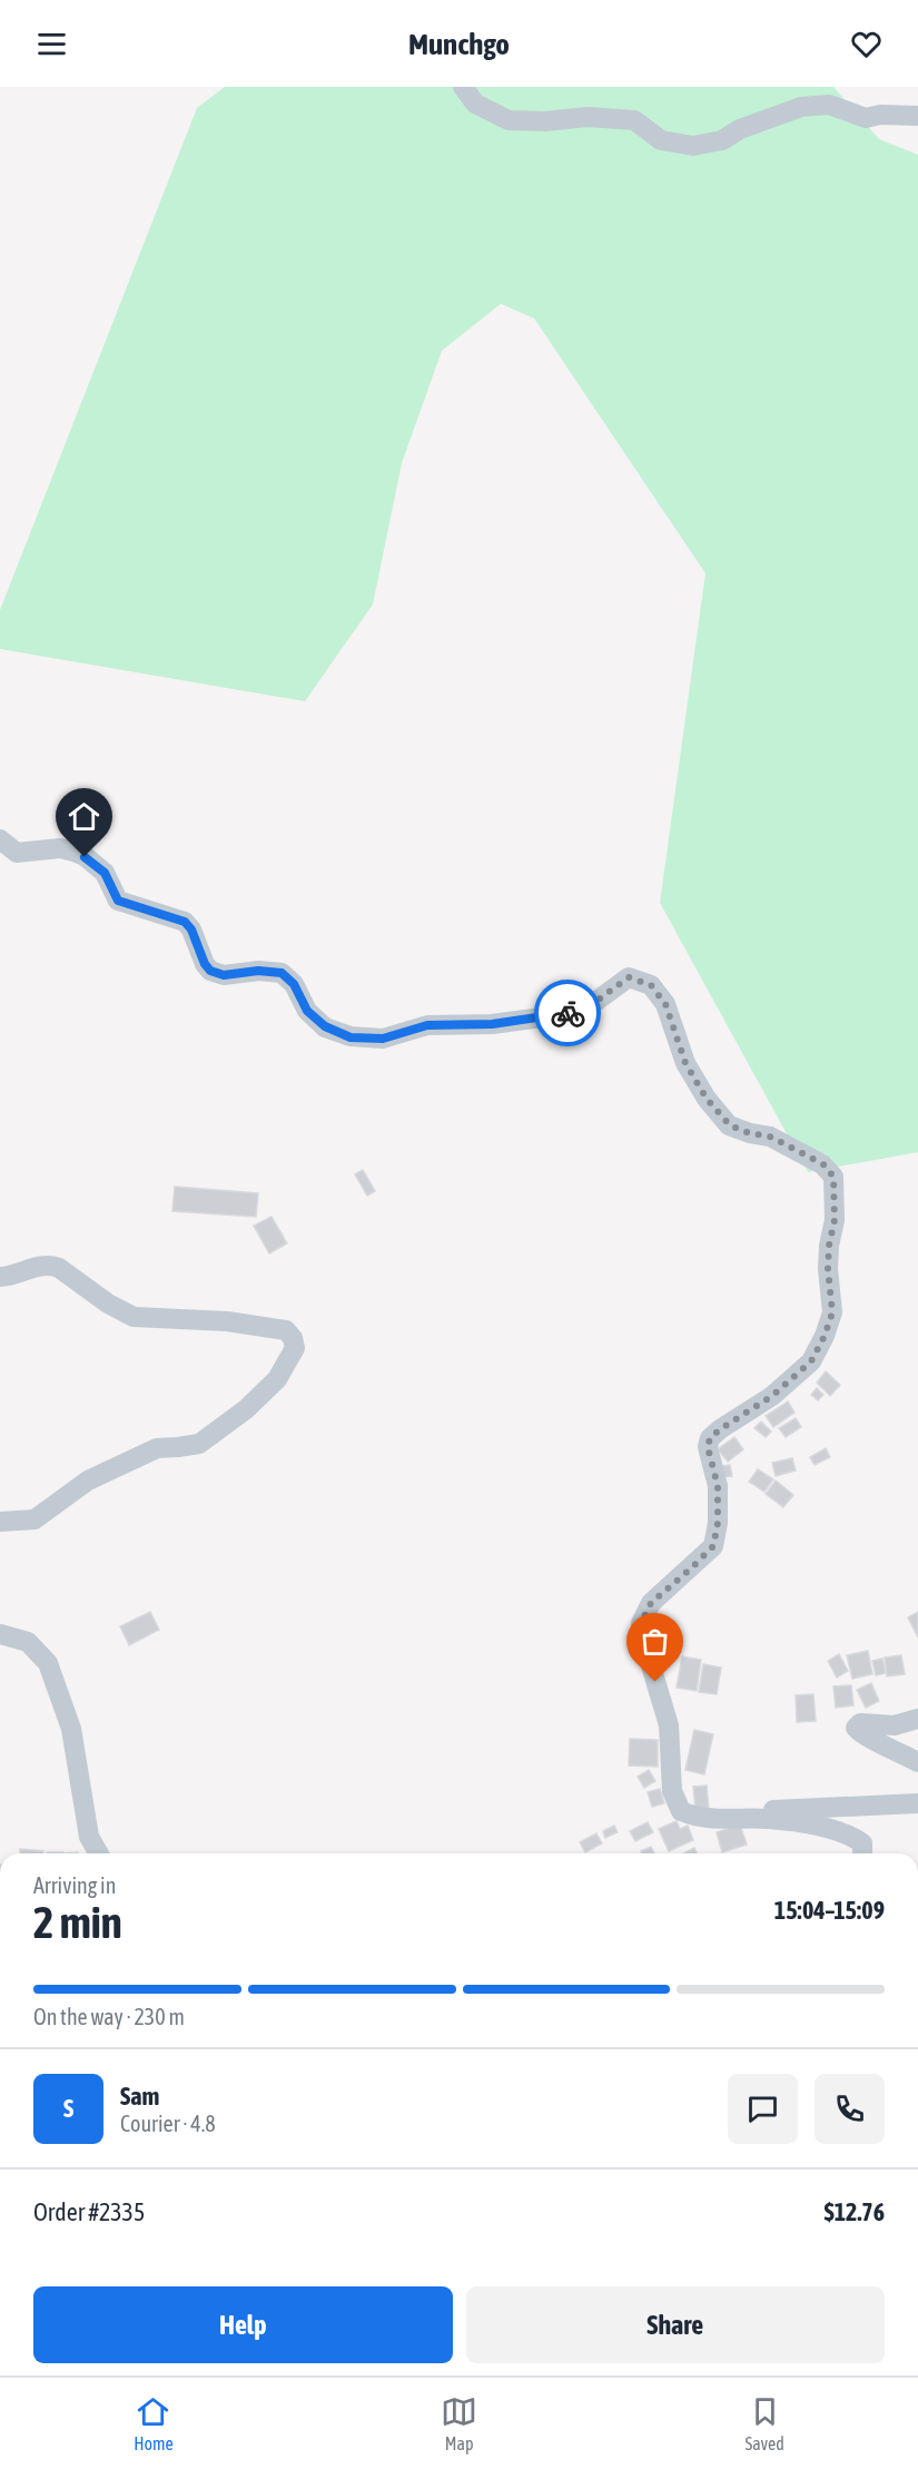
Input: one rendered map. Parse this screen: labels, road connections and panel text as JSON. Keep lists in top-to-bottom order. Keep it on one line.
{"page":{"header":"Munchgo","heading":["2 min","Arriving in","15:04–15:09"],"panel":["Sam","Courier · 4.8","Order #2335","$12.76"],"bar":"On the way · 230 m","round":"S","buttons":["Help","Share"],"tabs":["Home","Map","Saved"]}}
